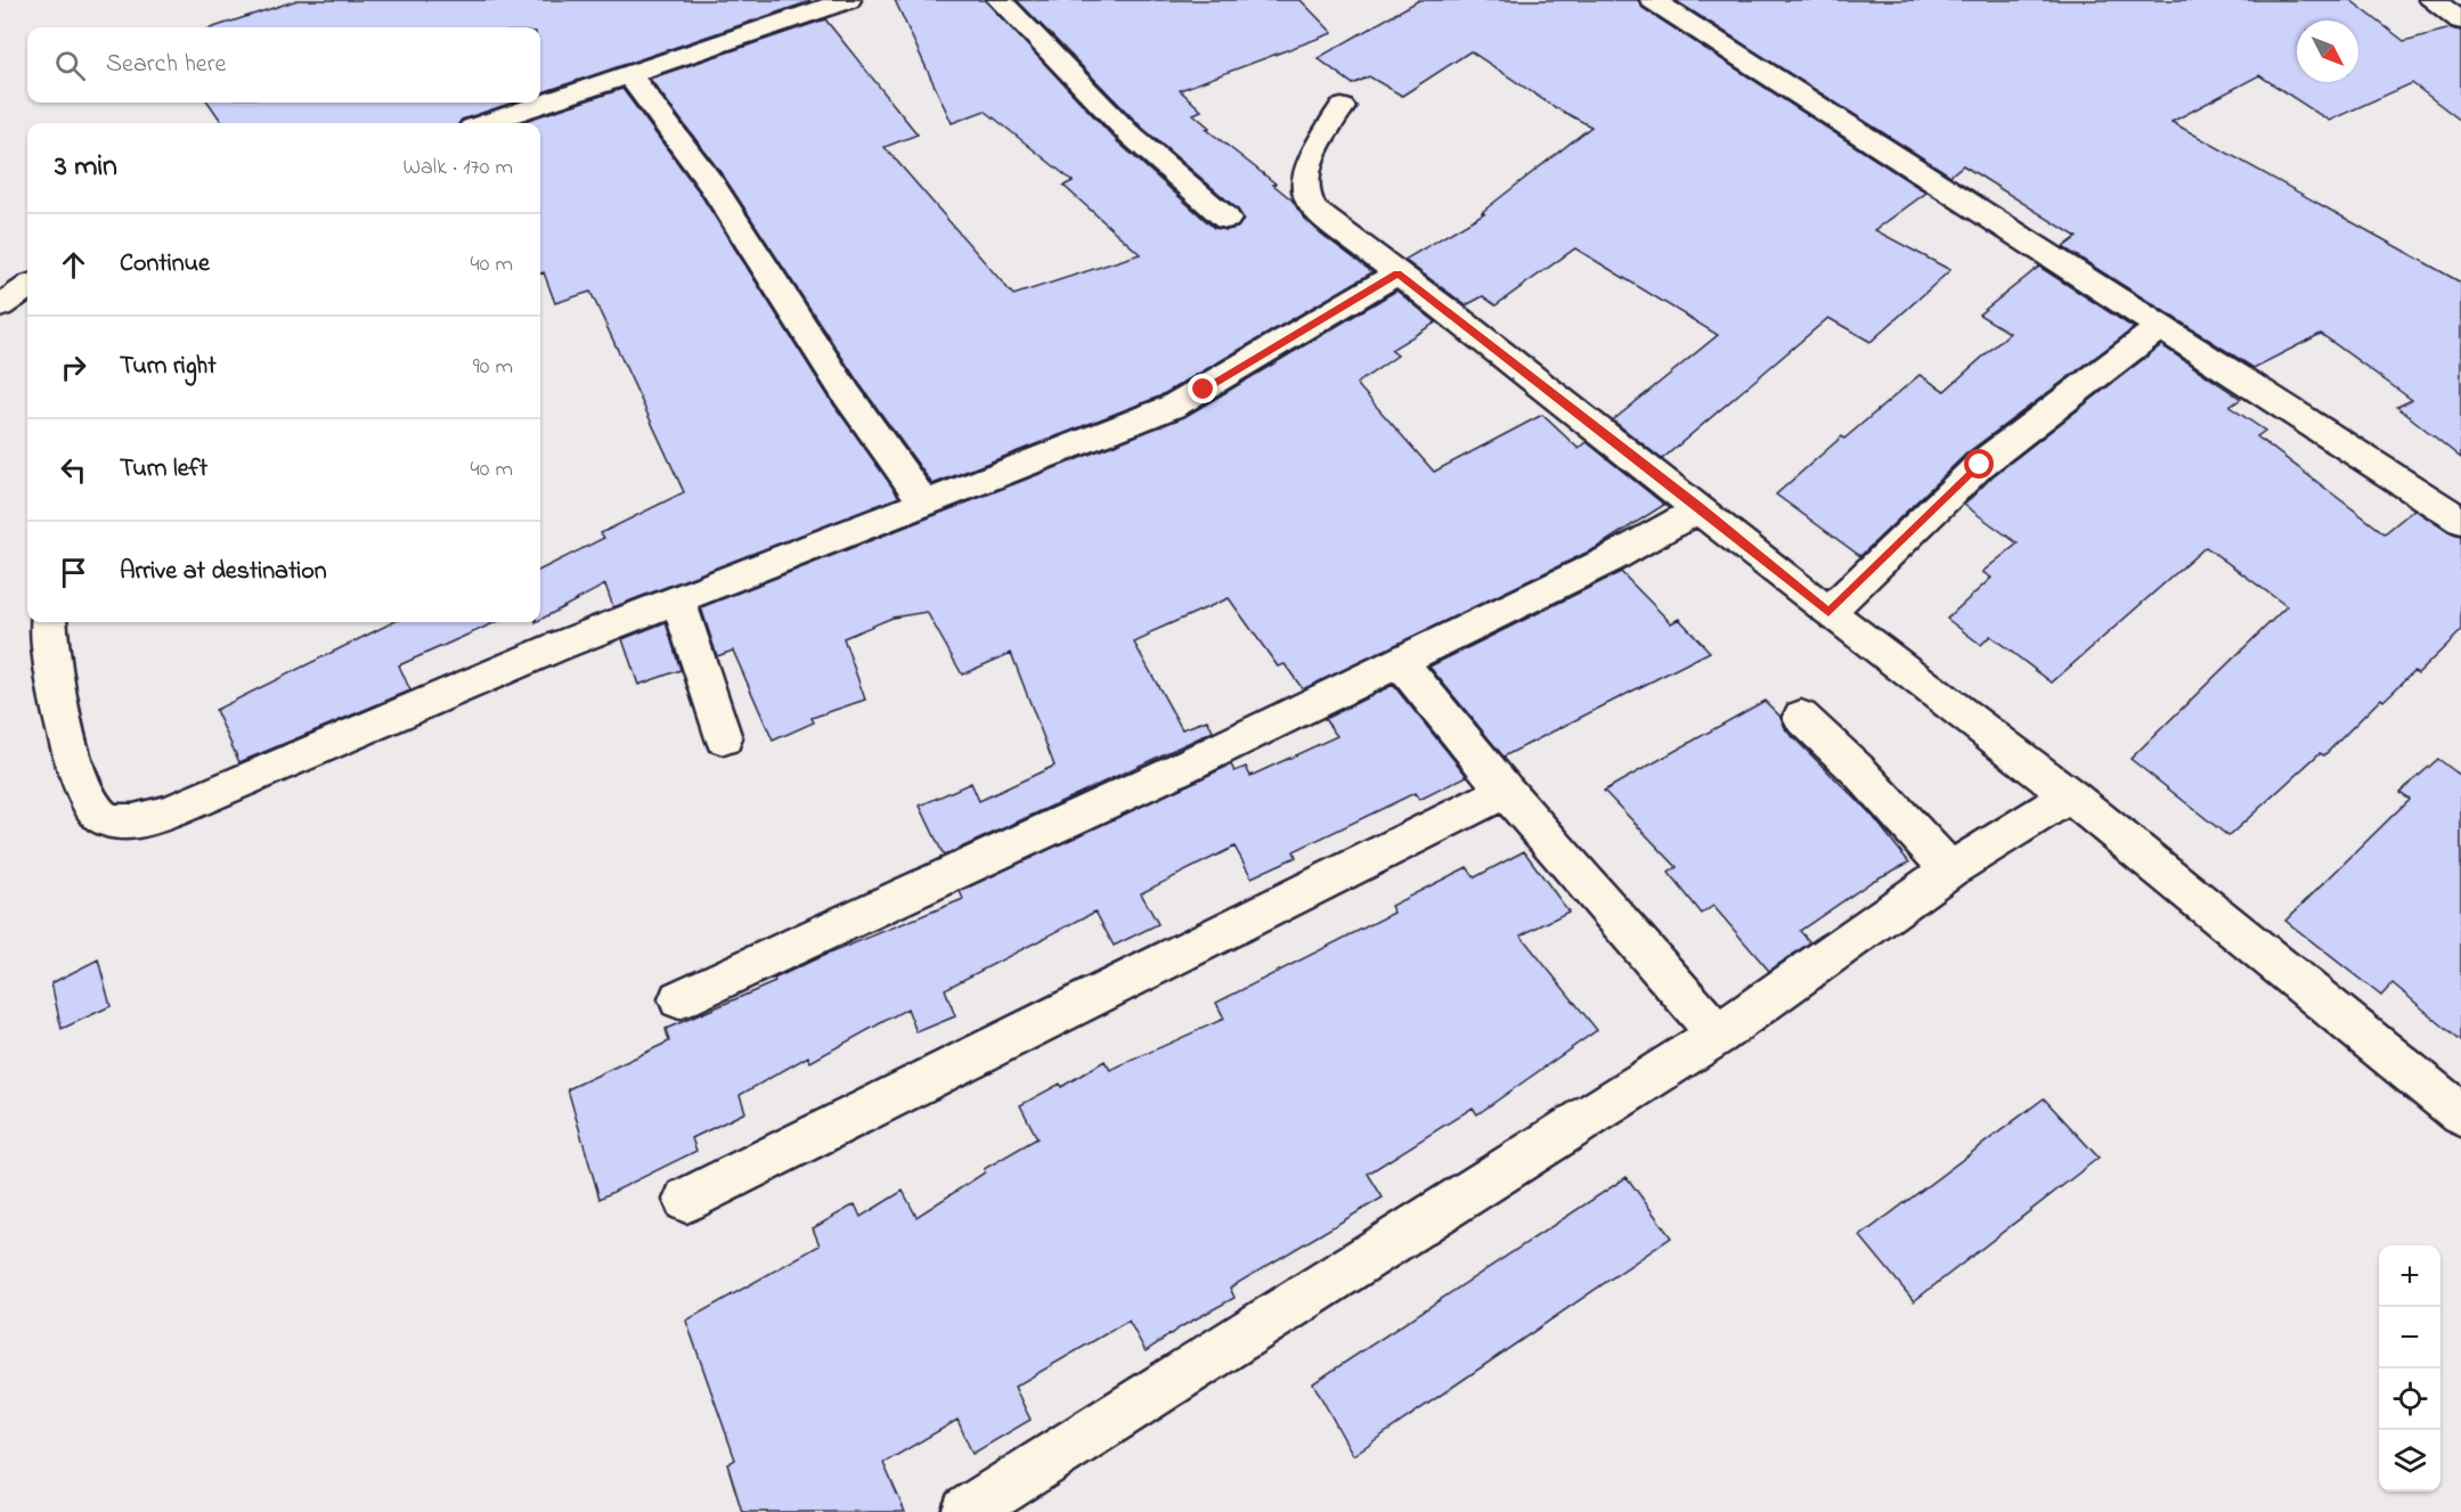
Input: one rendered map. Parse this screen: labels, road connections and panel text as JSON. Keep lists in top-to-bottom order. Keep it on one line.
{"north":"bottom right","page":{"search":"Search here","heading":["3 min","Walk · 170 m"],"list":[["Continue","40 m"],["Turn right","90 m"],["Turn left","40 m"],"Arrive at destination"],"map_buttons":["+","−"]}}
